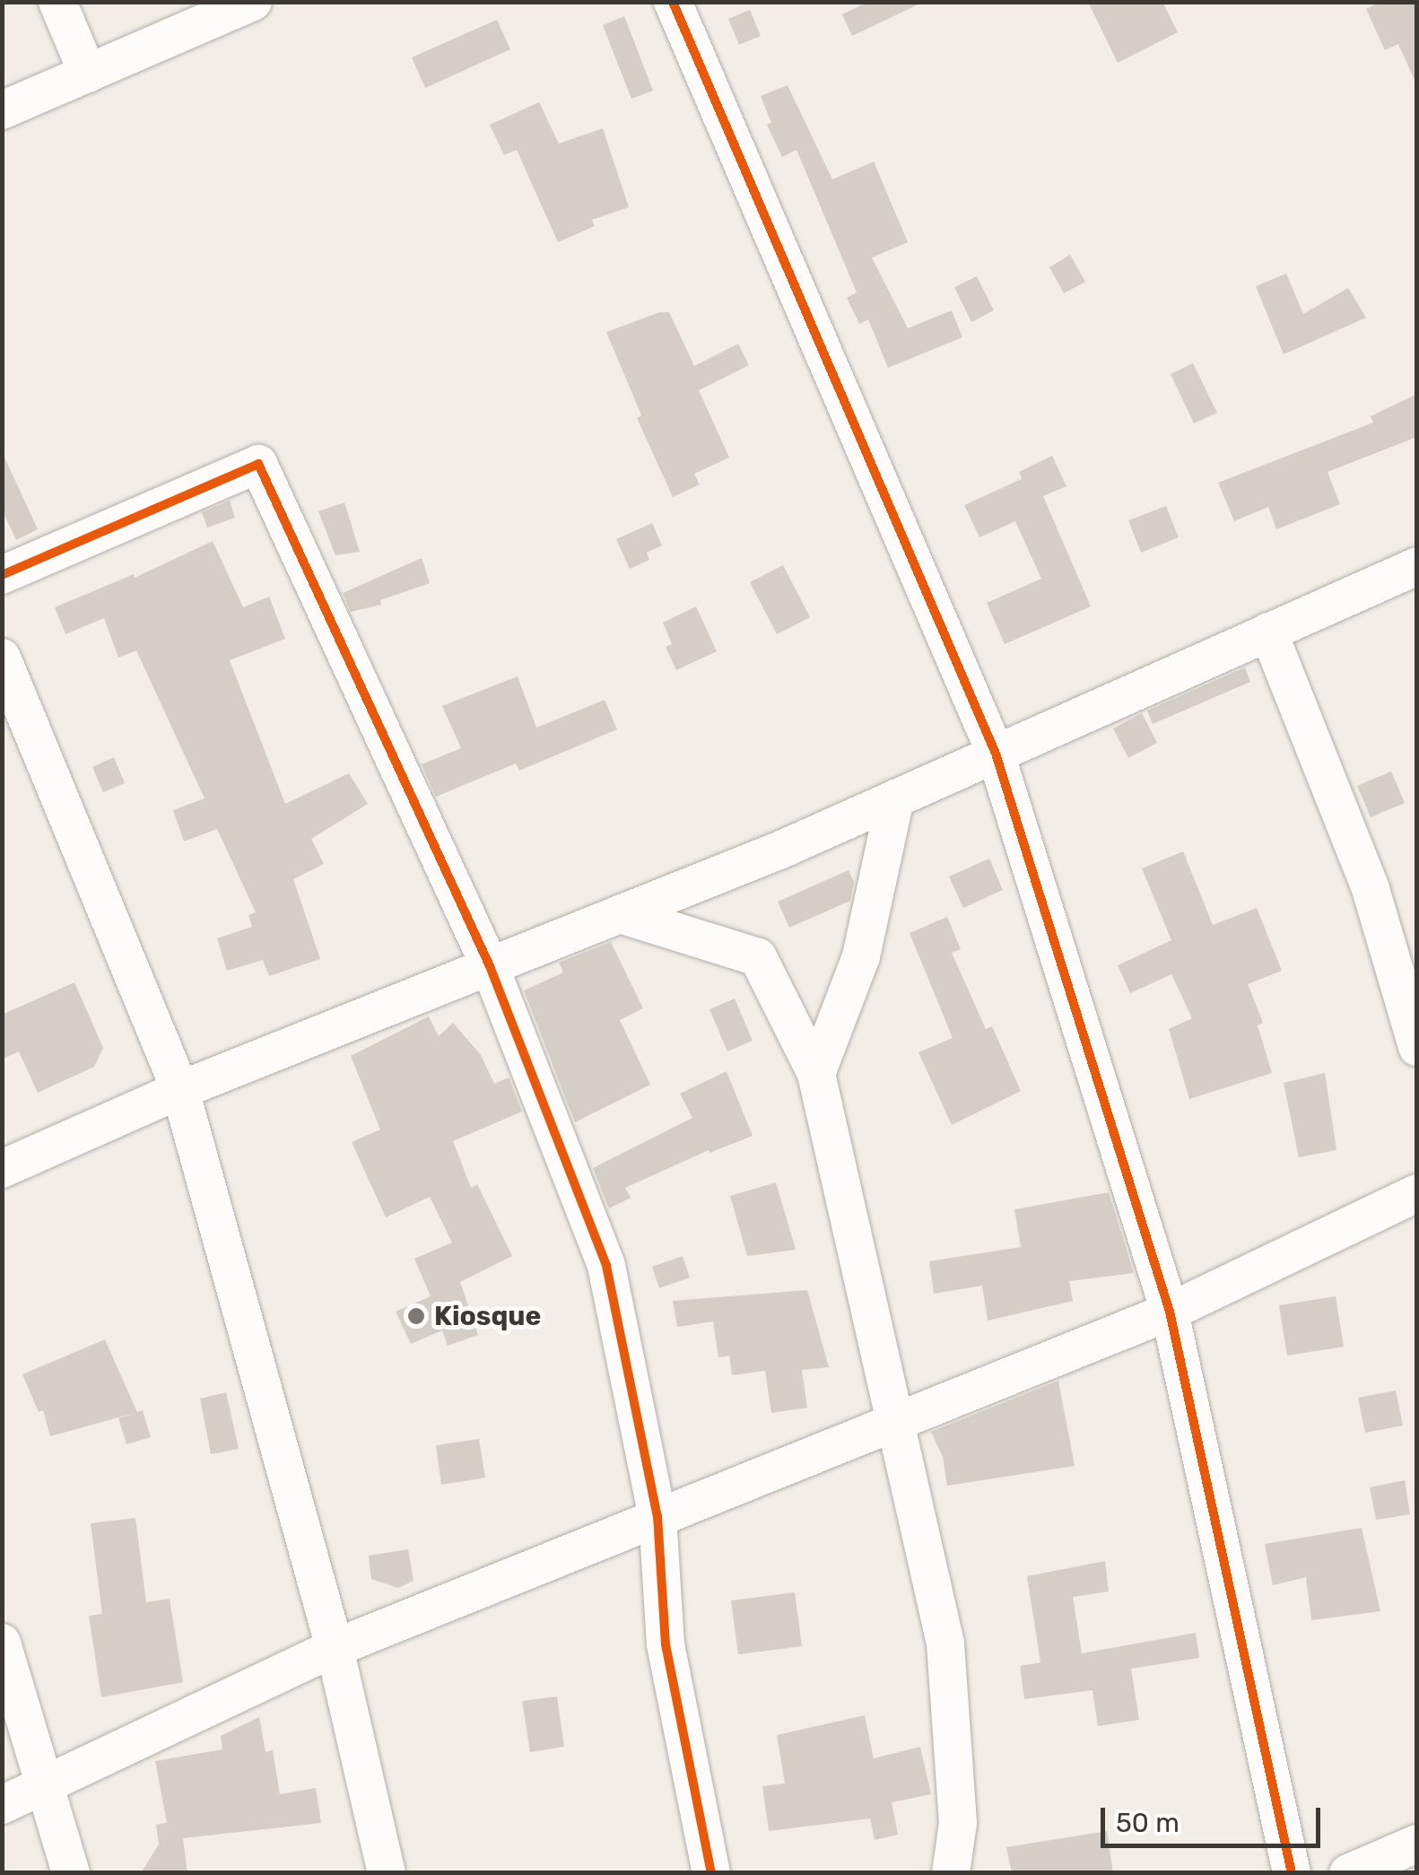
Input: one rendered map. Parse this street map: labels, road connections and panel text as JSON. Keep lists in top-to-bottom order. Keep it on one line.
{"places":["Kiosque"],"scale_bar":"50 m"}
